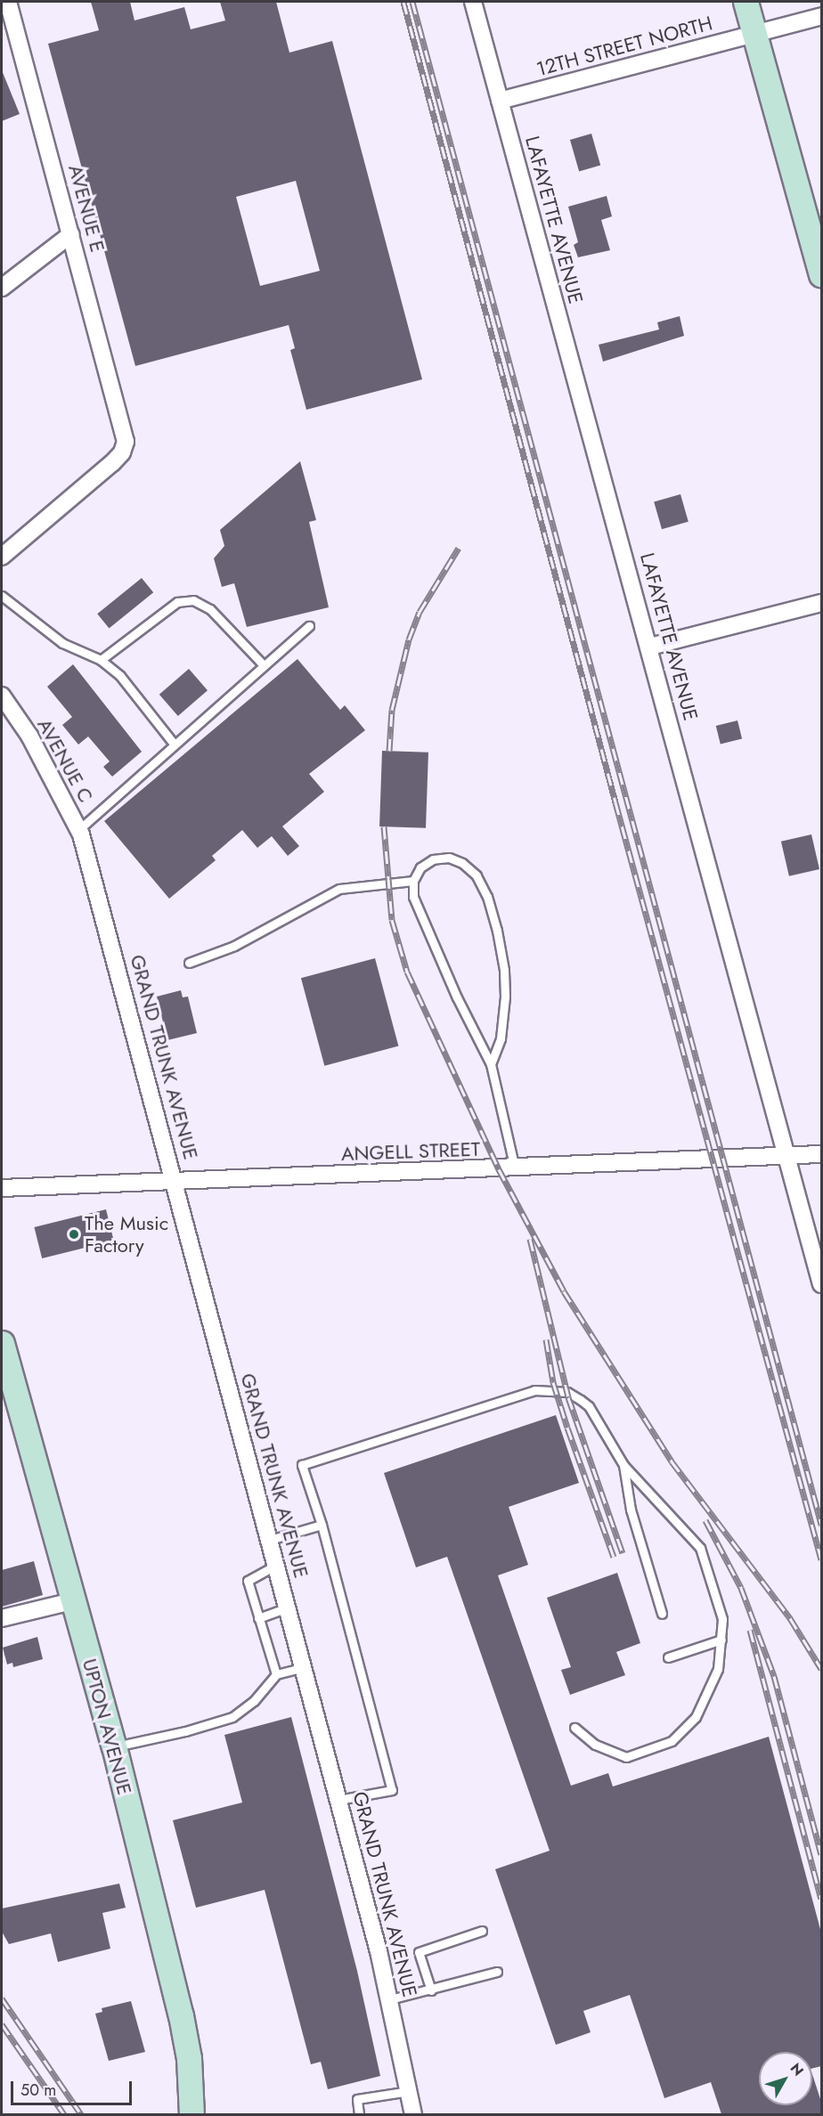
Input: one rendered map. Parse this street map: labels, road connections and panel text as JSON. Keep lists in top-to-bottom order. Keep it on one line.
{"streets":{"street":["12TH STREET NORTH","AVENUE E","LAFAYETTE AVENUE","AVENUE C","GRAND TRUNK AVENUE","ANGELL STREET","UPTON AVENUE"]},"crossings":[["12TH STREET NORTH","LAFAYETTE AVENUE"],["LAFAYETTE AVENUE","ANGELL STREET"],["AVENUE C","GRAND TRUNK AVENUE"],["GRAND TRUNK AVENUE","ANGELL STREET"]],"places":["The Music Factory"],"scale_bar":"50 m","north":"top right"}
